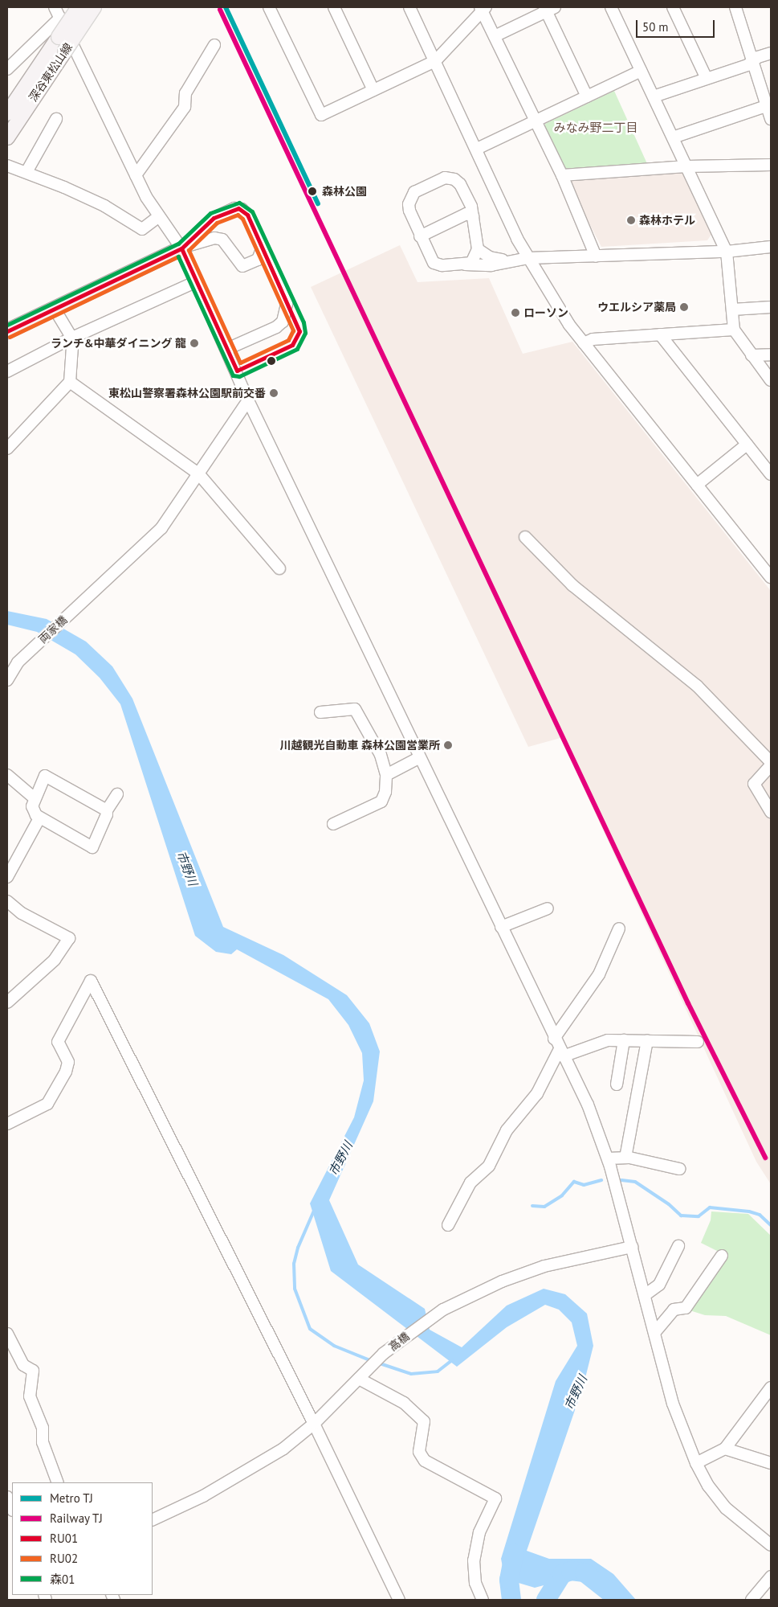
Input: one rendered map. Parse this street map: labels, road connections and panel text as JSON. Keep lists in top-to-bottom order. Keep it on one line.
{"streets":{"main road":["深谷東松山線"],"street":["両家橋","高橋"]},"districts":["みなみ野二丁目"],"water":["市野川"],"places":["森林公園","森林ホテル","ウエルシア薬局","ローソン","ランチ&中華ダイニング 龍","東松山警察署森林公園駅前交番","川越観光自動車 森林公園営業所"],"lines":["metro line TJ","rail line TJ","transit line 森01","transit line RU01","transit line RU02"],"legend":["Metro TJ","Railway TJ","RU01","RU02","森01"],"scale_bar":"50 m"}
